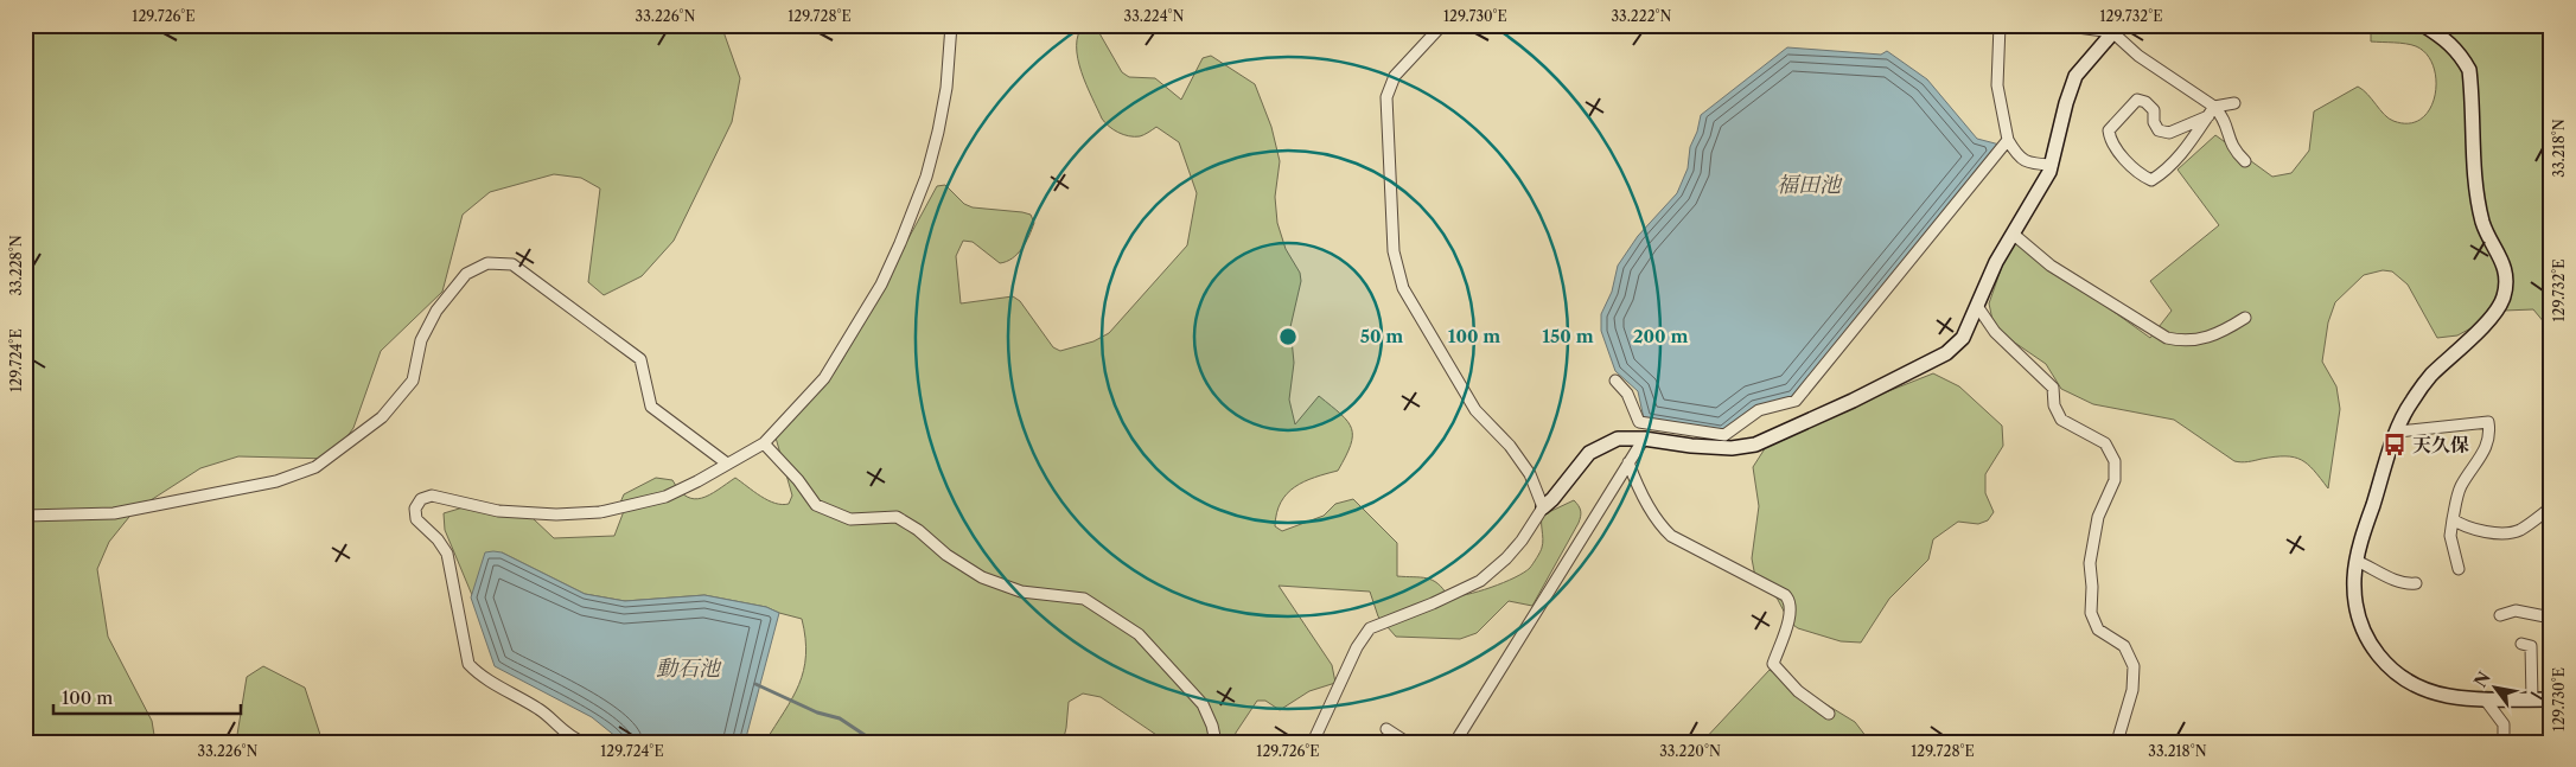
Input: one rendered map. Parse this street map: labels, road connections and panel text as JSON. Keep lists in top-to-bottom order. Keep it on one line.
{"water":["福田池","動石池"],"places":{"bus stop":["天久保"]},"scale_bar":"100 m","north":"top left","coordinates":["129.726°E","33.226°N","129.728°E","33.224°N","129.730°E","33.222°N","129.732°E","33.218°N","33.228°N","129.724°E","33.220°N"],"rings":["50 m","100 m","150 m","200 m"]}
